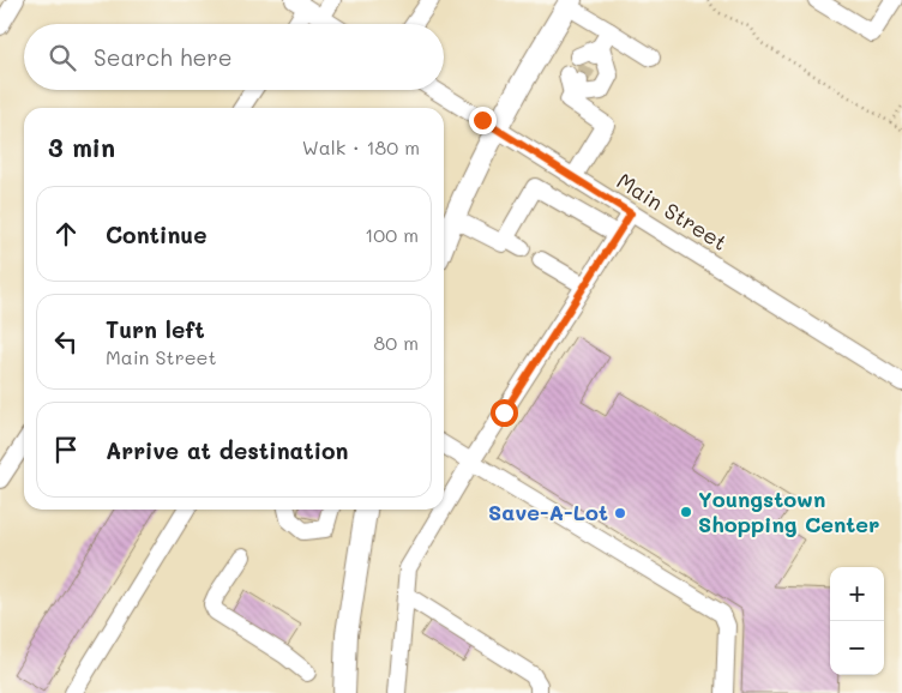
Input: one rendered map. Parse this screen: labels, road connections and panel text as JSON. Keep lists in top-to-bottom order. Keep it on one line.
{"streets":{"street":["Main Street"]},"places":["Youngstown Shopping Center","Save-A-Lot"],"page":{"search":"Search here","heading":["3 min","Walk · 180 m"],"list":[["Continue","100 m"],["Turn left","Main Street","80 m"],"Arrive at destination"],"map_buttons":["+","−"]}}
